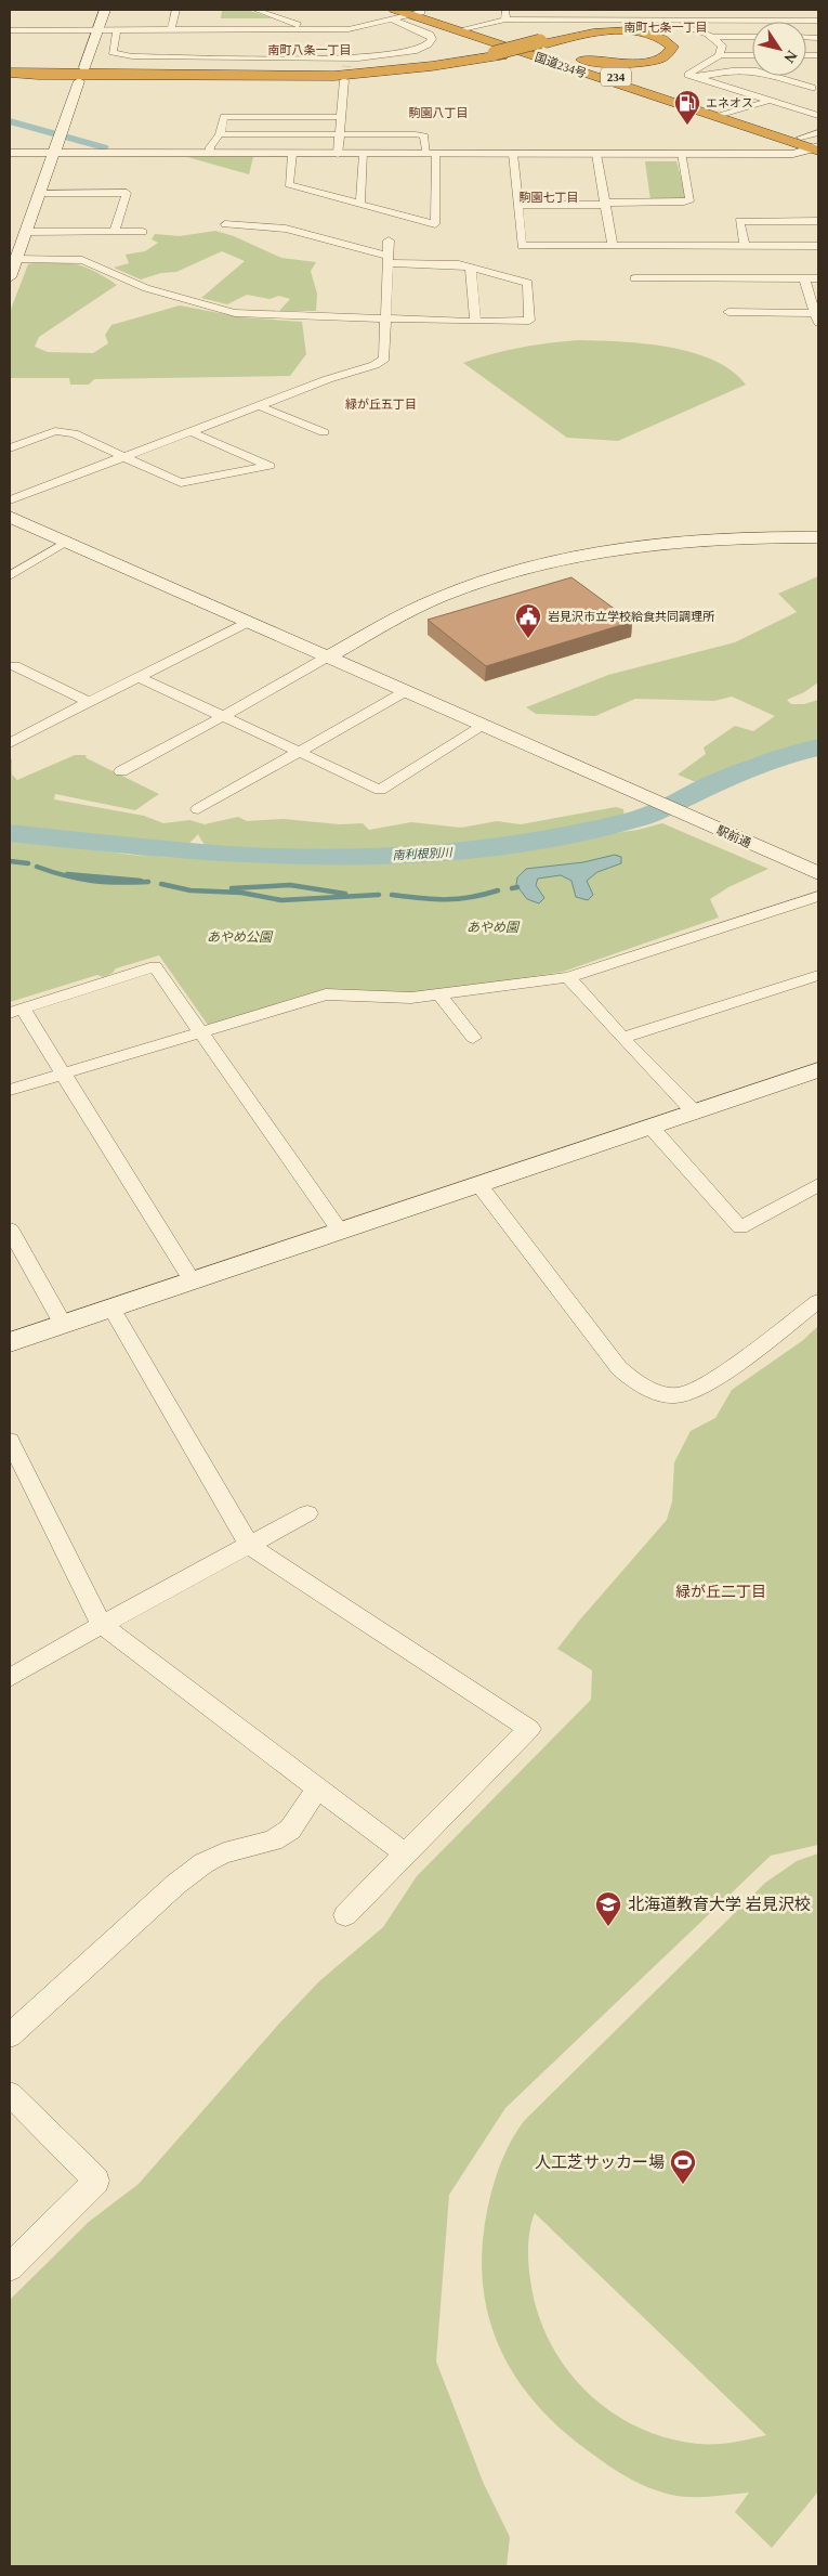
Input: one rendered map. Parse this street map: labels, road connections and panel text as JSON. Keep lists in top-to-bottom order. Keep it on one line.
{"streets":{"highway":["国道234号","234"],"street":["駅前通"]},"districts":["南町七条一丁目","南町八条一丁目","駒園八丁目","駒園七丁目","緑が丘五丁目","緑が丘二丁目"],"water":["南利根別川"],"parks":["あやめ園","あやめ公園"],"places":{"fuel station":["エネオス"],"public building":["岩見沢市立学校給食共同調理所"],"school or university":["北海道教育大学 岩見沢校"],"sports":["人工芝サッカー場"]},"north":"bottom right"}
